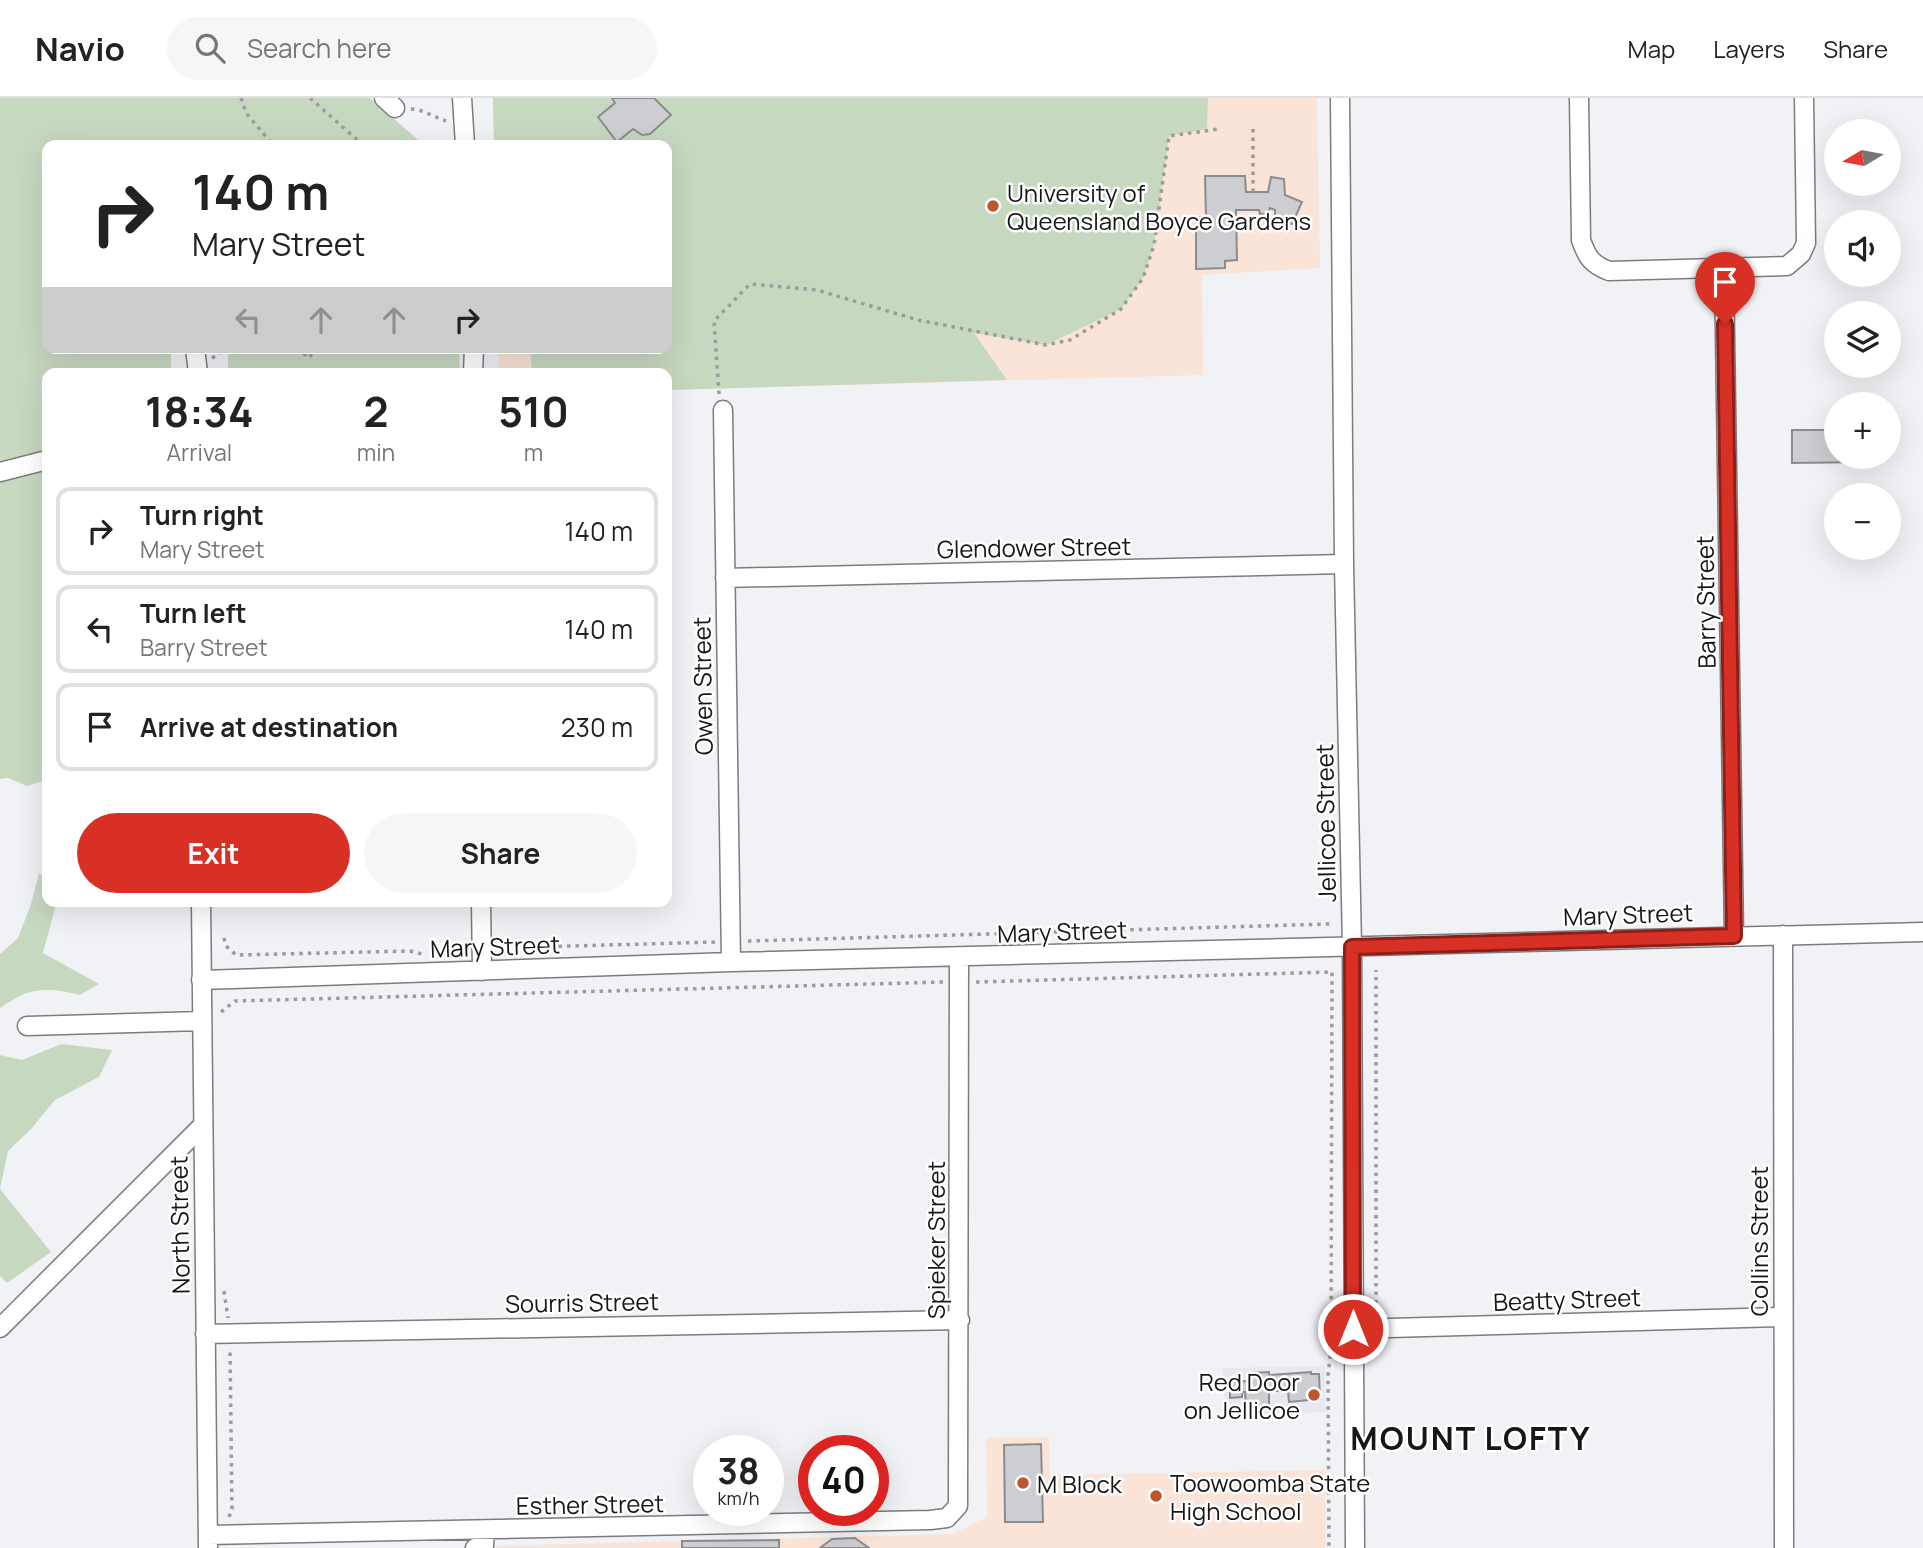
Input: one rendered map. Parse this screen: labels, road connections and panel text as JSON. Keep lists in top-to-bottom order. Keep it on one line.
{"streets":{"street":["Glendower Street","Barry Street","Owen Street","Jellicoe Street","Mary Street","North Street","Spieker Street","Collins Street","Beatty Street","Sourris Street","Esther Street"]},"crossings":[["Glendower Street","Owen Street"],["Glendower Street","Jellicoe Street"],["Barry Street","Mary Street"],["Owen Street","Mary Street"],["Jellicoe Street","Mary Street"],["Jellicoe Street","Beatty Street"],["Mary Street","North Street"],["Mary Street","Spieker Street"],["Mary Street","Collins Street"],["North Street","Sourris Street"],["North Street","Esther Street"],["Spieker Street","Sourris Street"],["Spieker Street","Esther Street"],["Collins Street","Beatty Street"]],"districts":["MOUNT LOFTY"],"places":["University of Queensland Boyce Gardens","Red Door on Jellicoe","M Block","Toowoomba State High School"],"north":"left","page":{"header":"Navio","search":"Search here","nav":["Map","Layers","Share"],"map_buttons":["+","−"],"turn":["140 m","Mary Street"],"eta":["18:34","Arrival","2","min","510","m"],"list":[{"name":"Turn right","note":"Mary Street","value":"140 m"},{"name":"Turn left","note":"Barry Street","value":"140 m"},{"name":"Arrive at destination","value":"230 m"}],"buttons":["Exit","Share"],"speed":"38 km/h","limit":"40"}}
